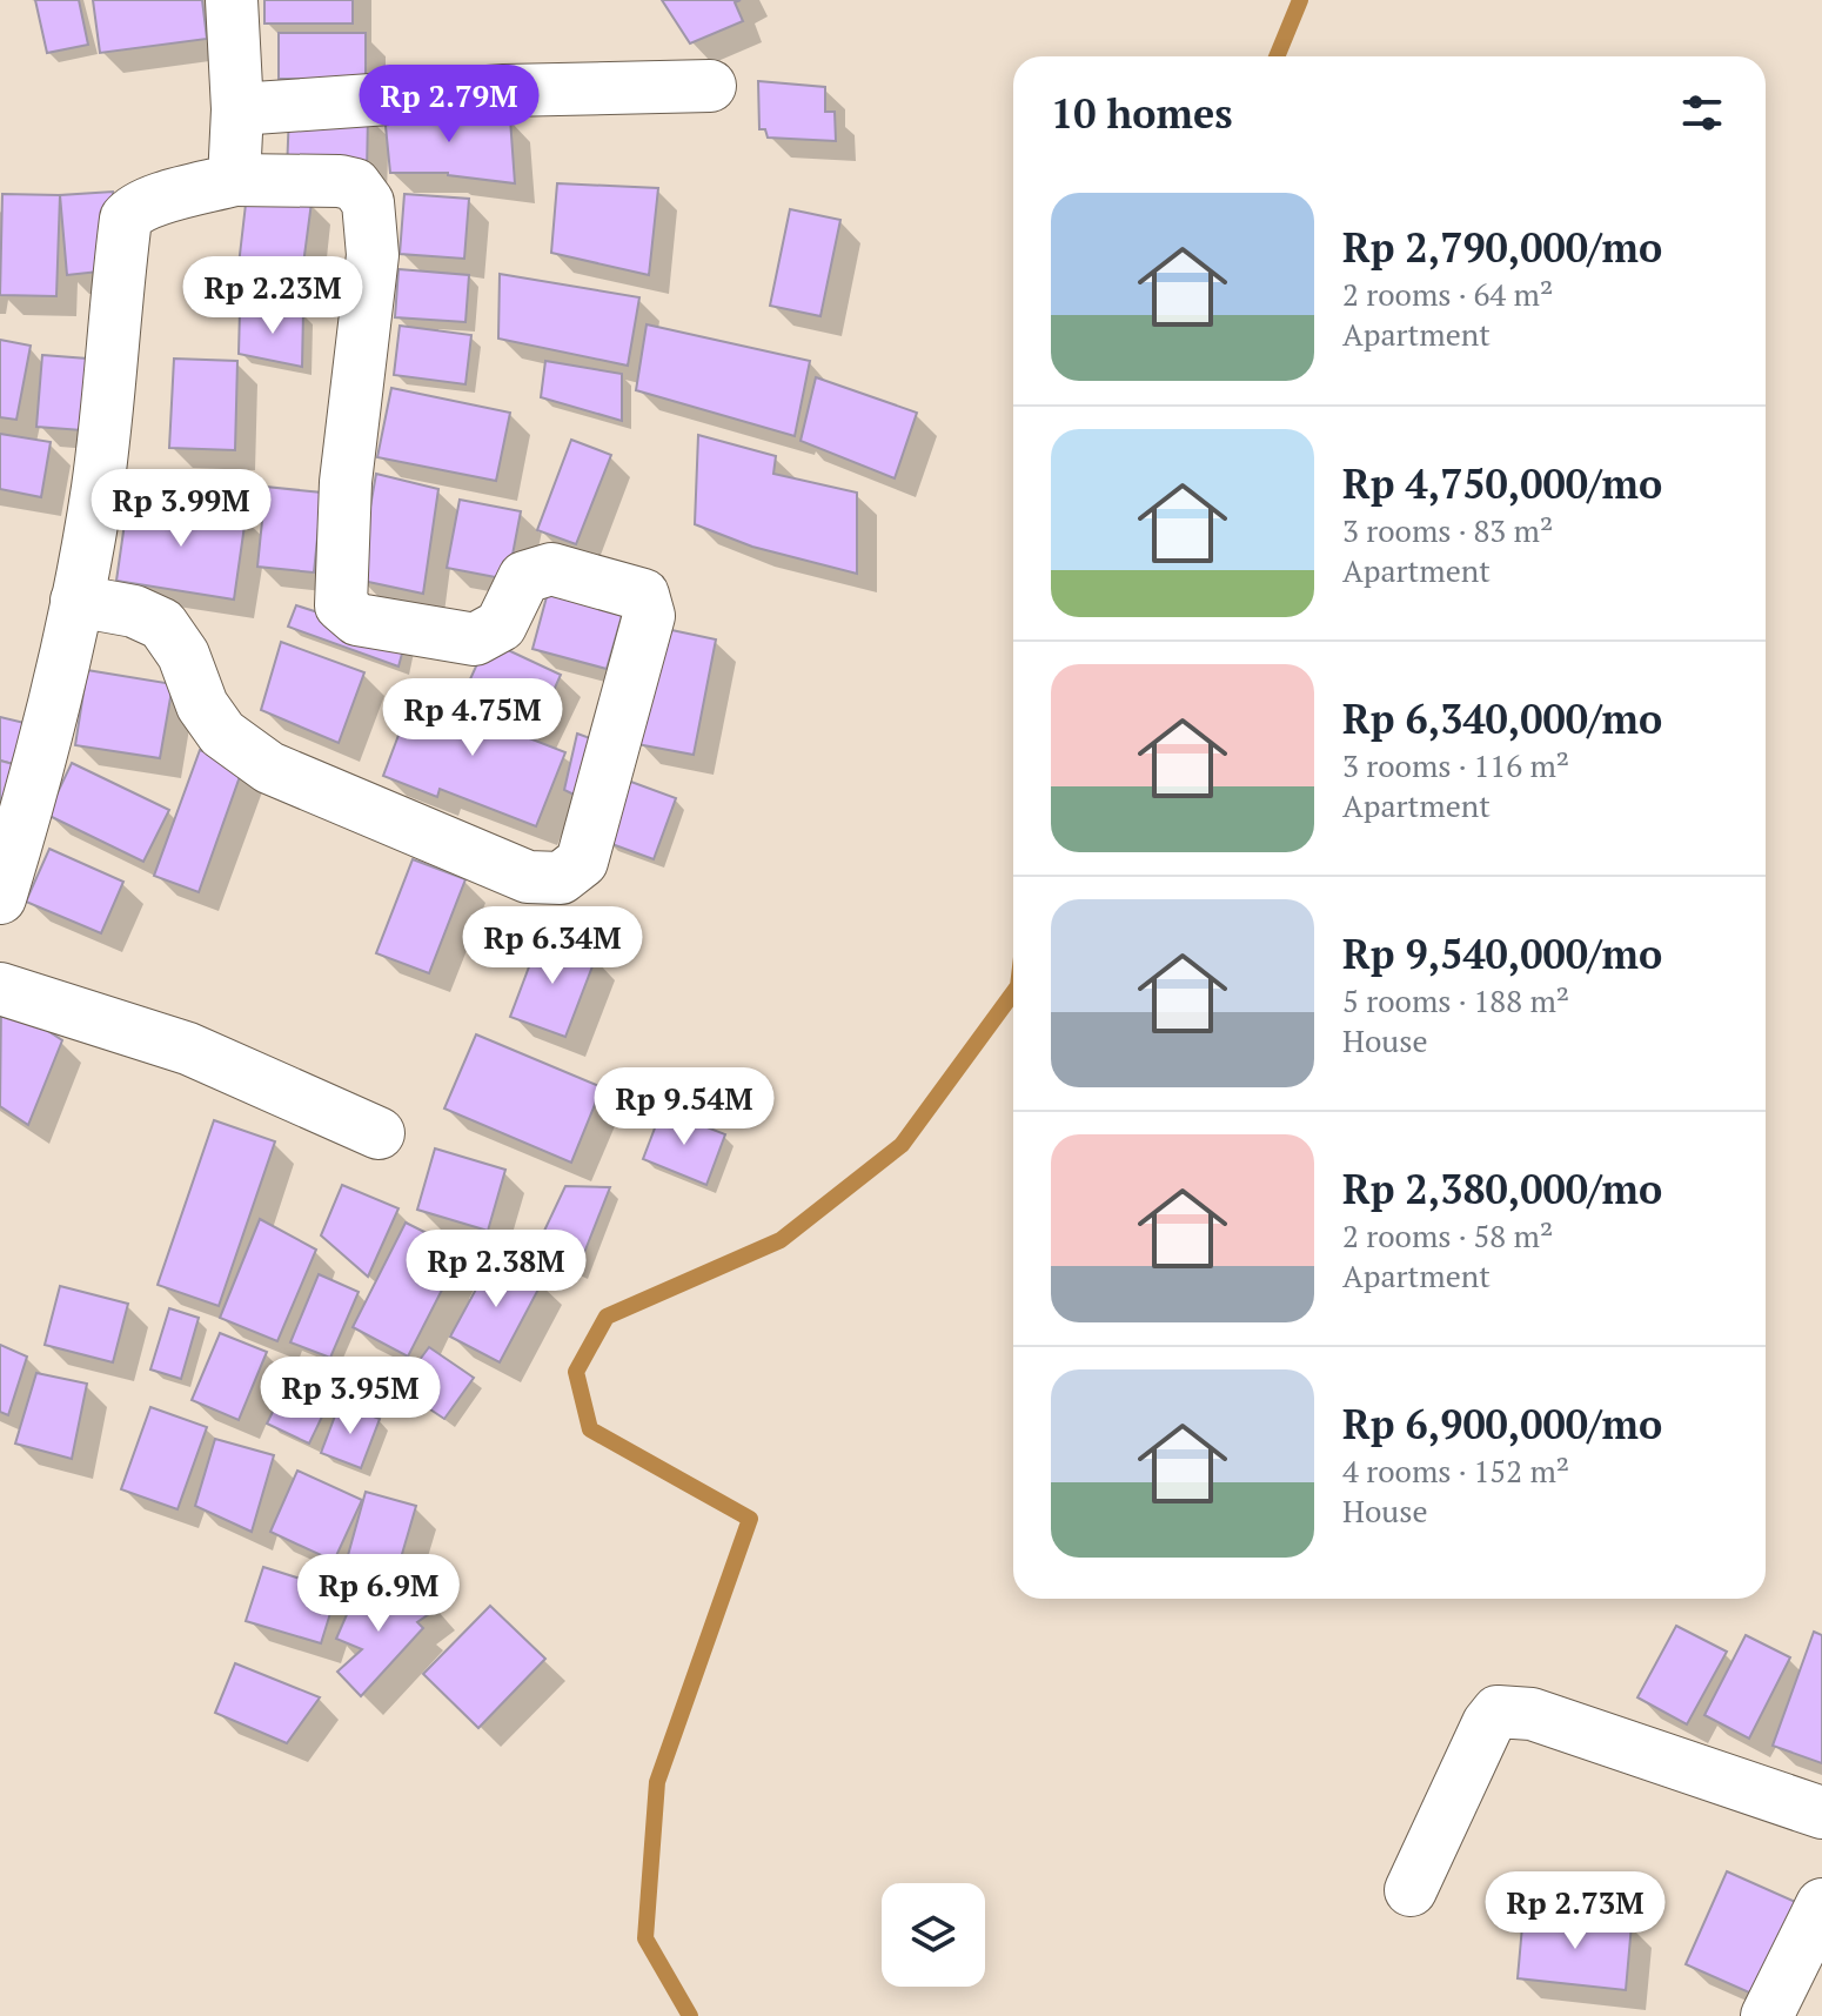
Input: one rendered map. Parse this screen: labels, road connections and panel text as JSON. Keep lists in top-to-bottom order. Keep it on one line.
{"page":{"heading":"10 homes","price":["Rp 2.79M","Rp 2.23M","Rp 3.99M","Rp 4.75M","Rp 6.34M","Rp 9.54M","Rp 2.38M","Rp 3.95M","Rp 6.9M","Rp 2.73M"],"list":[{"name":"Rp 2,790,000/mo","note":"2 rooms · 64 m² · Apartment"},{"name":"Rp 4,750,000/mo","note":"3 rooms · 83 m² · Apartment"},{"name":"Rp 6,340,000/mo","note":"3 rooms · 116 m² · Apartment"},{"name":"Rp 9,540,000/mo","note":"5 rooms · 188 m² · House"},{"name":"Rp 2,380,000/mo","note":"2 rooms · 58 m² · Apartment"},{"name":"Rp 6,900,000/mo","note":"4 rooms · 152 m² · House"}]}}
